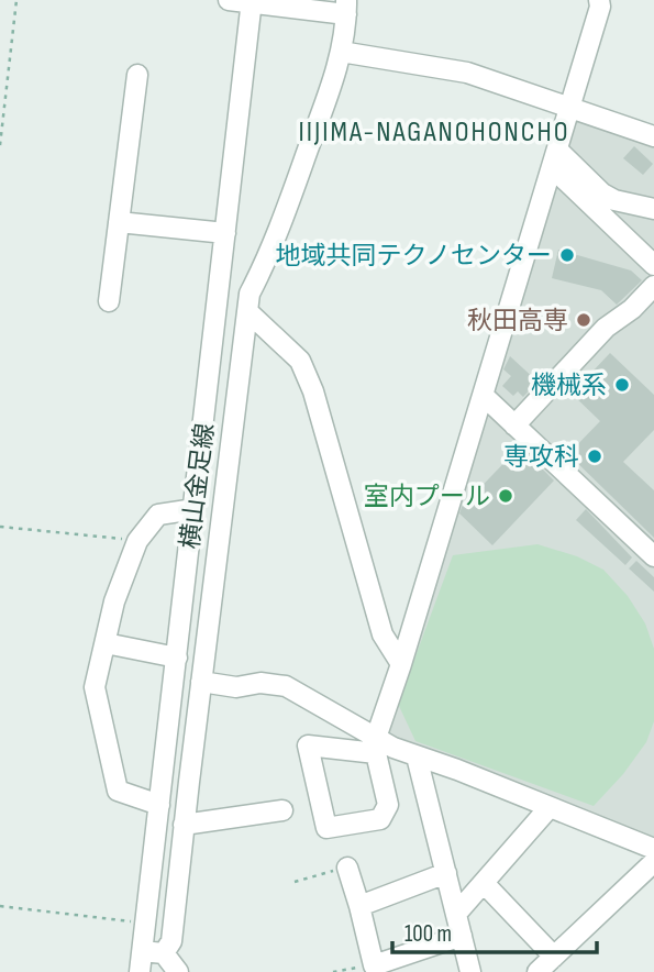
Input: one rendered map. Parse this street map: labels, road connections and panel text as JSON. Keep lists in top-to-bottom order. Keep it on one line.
{"streets":{"street":["横山金足線"]},"districts":["IIJIMA-NAGANOHONCHO"],"places":["地域共同テクノセンター","秋田高専","機械系","専攻科","室内プール"],"scale_bar":"100 m"}
